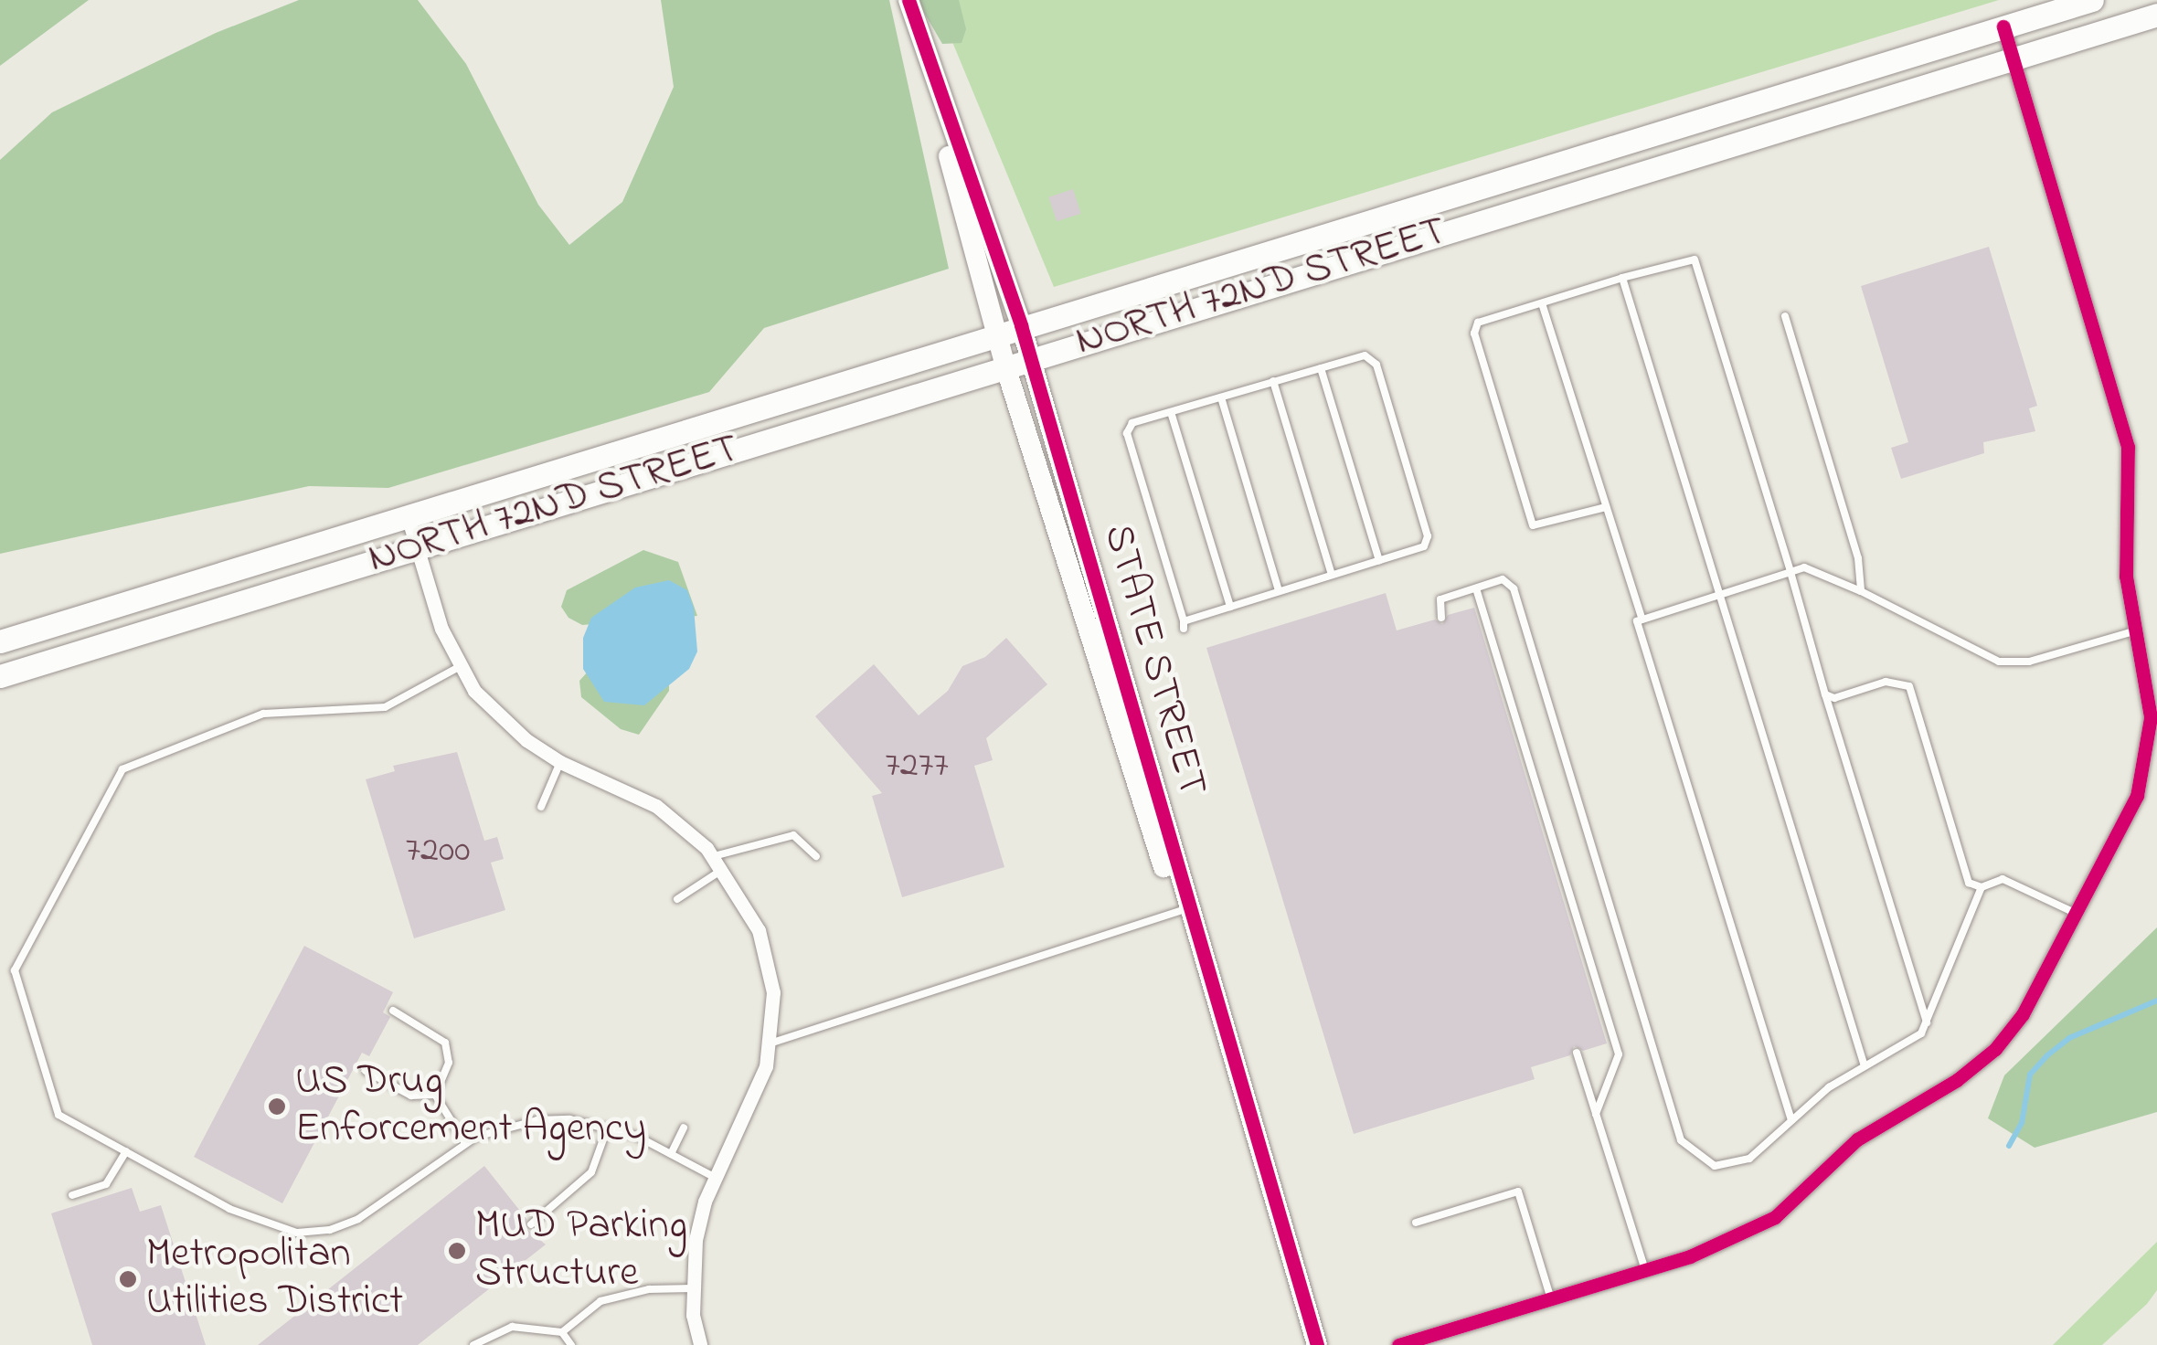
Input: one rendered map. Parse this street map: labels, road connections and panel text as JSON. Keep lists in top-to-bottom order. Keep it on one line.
{"streets":{"main road":["NORTH 72ND STREET"],"street":["STATE STREET"]},"crossings":[["NORTH 72ND STREET","STATE STREET"]],"places":["US Drug Enforcement Agency","MUD Parking Structure","Metropolitan Utilities District"],"house_numbers":["7277","7200"]}
